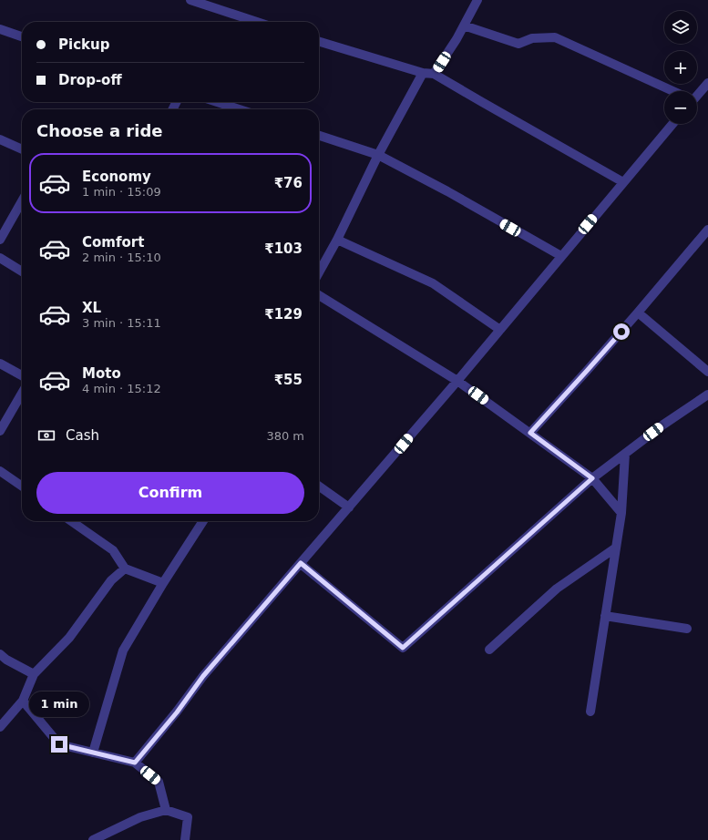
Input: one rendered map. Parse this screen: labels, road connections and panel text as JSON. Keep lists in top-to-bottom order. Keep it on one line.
{"page":{"map_buttons":["+","−"],"banner":["Pickup","Drop-off"],"heading":"Choose a ride","list":[{"name":"Economy","note":"1 min · 15:09","value":"₹76"},{"name":"Comfort","note":"2 min · 15:10","value":"₹103"},{"name":"XL","note":"3 min · 15:11","value":"₹129"},{"name":"Moto","note":"4 min · 15:12","value":"₹55"}],"pay":["Cash","380 m"],"buttons":"Confirm","bubble":"1 min"}}
